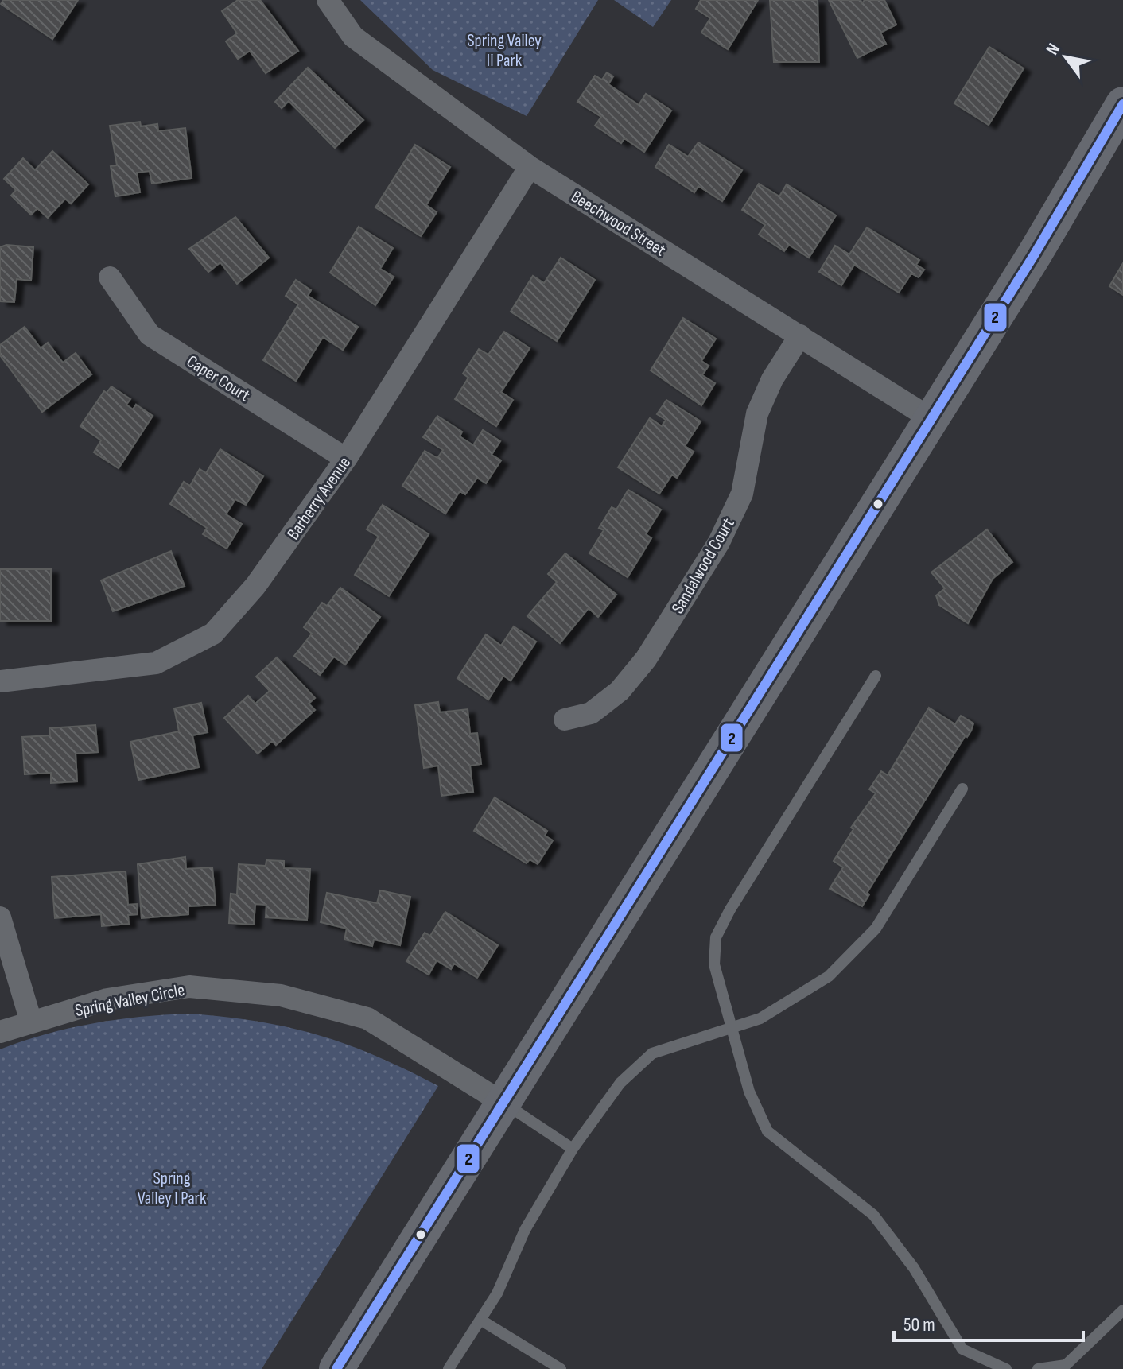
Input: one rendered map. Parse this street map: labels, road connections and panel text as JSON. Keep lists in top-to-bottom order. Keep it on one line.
{"streets":{"street":["Beechwood Street","Caper Court","Barberry Avenue","Sandalwood Court","Spring Valley Circle"]},"crossings":[["Beechwood Street","Barberry Avenue"],["Beechwood Street","Sandalwood Court"],["Caper Court","Barberry Avenue"]],"parks":["Spring Valley II Park","Spring Valley I Park"],"lines":["transit line 2"],"scale_bar":"50 m","north":"top left"}
